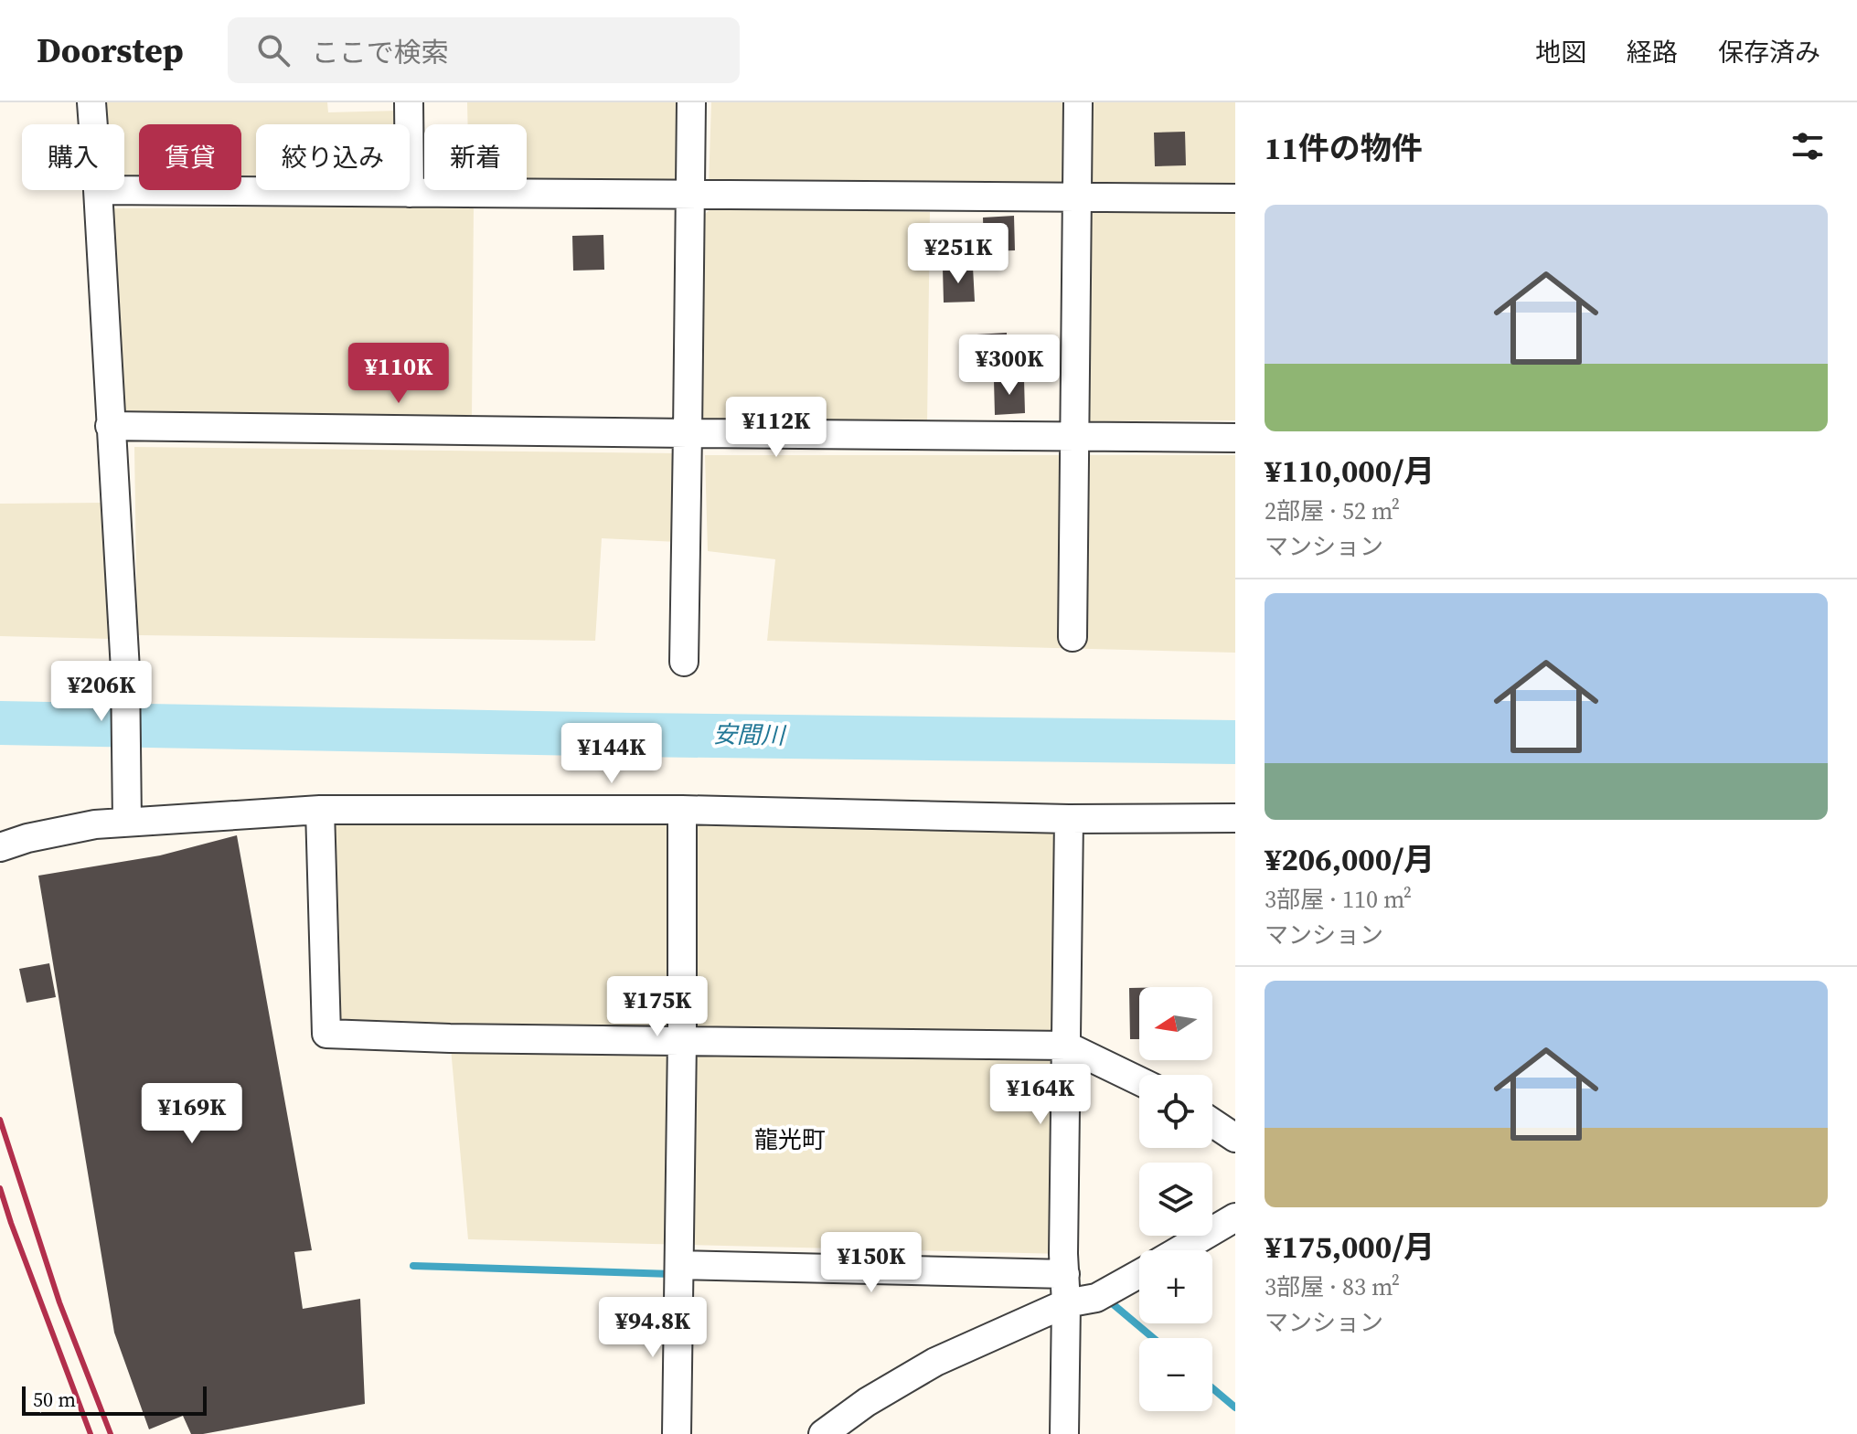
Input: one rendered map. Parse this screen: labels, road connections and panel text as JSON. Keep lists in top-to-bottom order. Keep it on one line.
{"districts":["龍光町"],"water":["安間川"],"scale_bar":"50 m","north":"left","page":{"header":"Doorstep","search":"ここで検索","nav":["地図","経路","保存済み"],"heading":"11件の物件","chip":["購入","賃貸","絞り込み","新着"],"list":[{"name":"¥110,000/月","note":"2部屋 · 52 m² · マンション"},{"name":"¥206,000/月","note":"3部屋 · 110 m² · マンション"},{"name":"¥175,000/月","note":"3部屋 · 83 m² · マンション"}],"price":["¥251K","¥300K","¥110K","¥112K","¥206K","¥144K","¥175K","¥164K","¥169K","¥150K","¥94.8K"],"map_buttons":["+","−"],"scale":"50 m"}}
